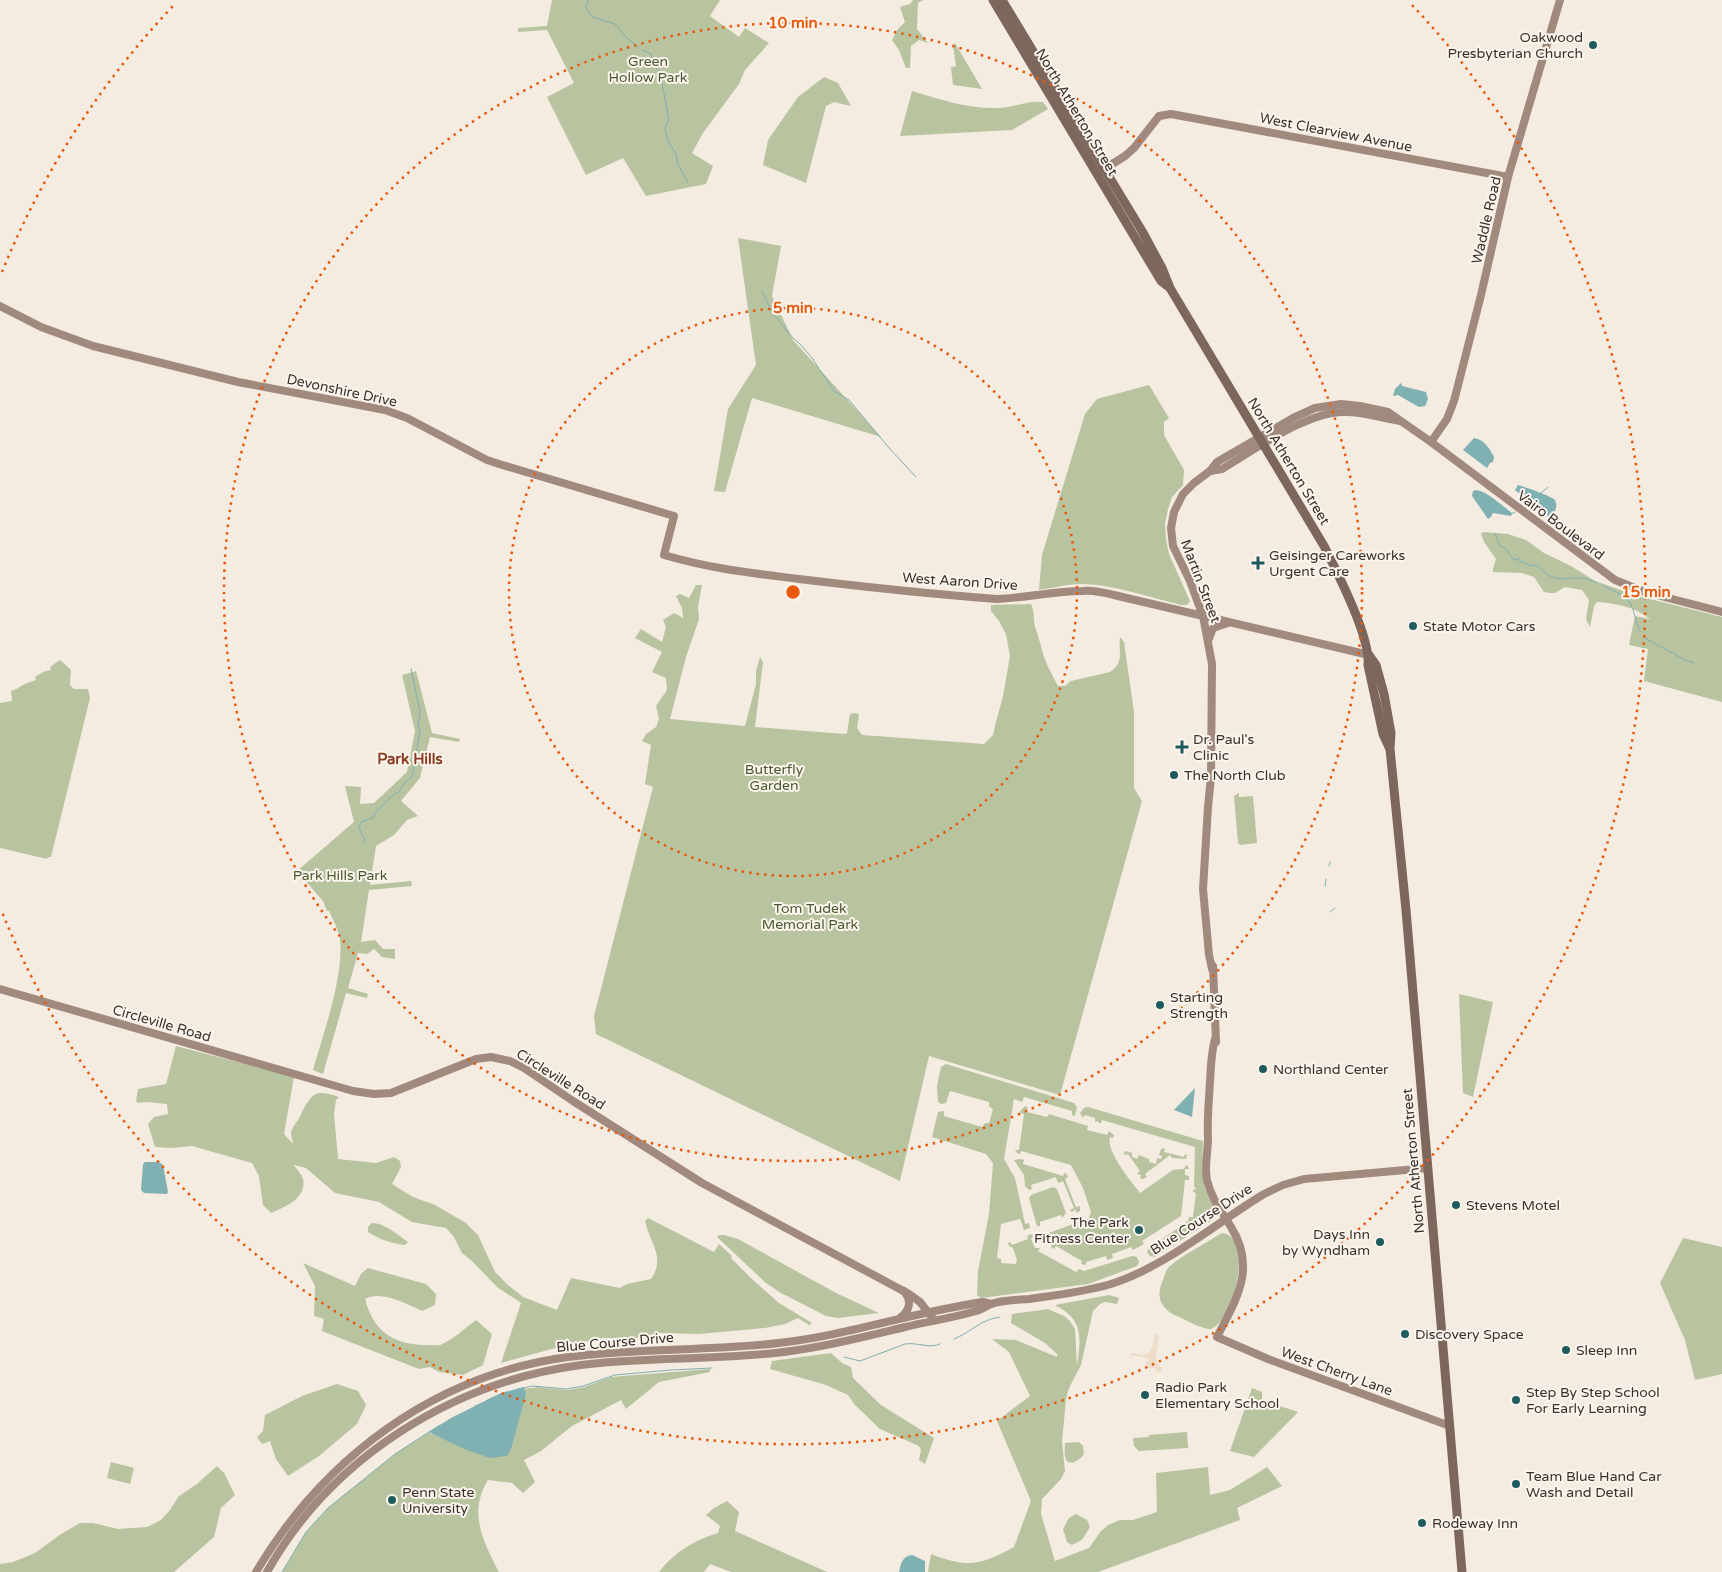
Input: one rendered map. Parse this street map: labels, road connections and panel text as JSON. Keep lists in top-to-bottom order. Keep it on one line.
{"streets":{"main road":["North Atherton Street"],"street":["West Clearview Avenue","Waddle Road","Devonshire Drive","Vairo Boulevard","West Aaron Drive","Martin Street","Circleville Road","Blue Course Drive","West Cherry Lane"]},"crossings":[["North Atherton Street","West Clearview Avenue"],["North Atherton Street","Vairo Boulevard"],["North Atherton Street","West Aaron Drive"],["North Atherton Street","Martin Street"],["North Atherton Street","Blue Course Drive"],["North Atherton Street","West Cherry Lane"],["West Clearview Avenue","Waddle Road"],["Waddle Road","Vairo Boulevard"],["Devonshire Drive","West Aaron Drive"],["Vairo Boulevard","Martin Street"],["West Aaron Drive","Martin Street"],["Martin Street","Blue Course Drive"],["Martin Street","West Cherry Lane"],["Circleville Road","Blue Course Drive"]],"districts":["Park Hills"],"parks":["Green Hollow Park","Butterfly Garden","Park Hills Park","Tom Tudek Memorial Park"],"places":{"other":["Oakwood Presbyterian Church","State Motor Cars","The North Club","Starting Strength","Northland Center","Stevens Motel","The Park Fitness Center","Days Inn by Wyndham","Discovery Space","Sleep Inn","Radio Park Elementary School","Step By Step School For Early Learning","Team Blue Hand Car Wash and Detail","Penn State University","Rodeway Inn"],"health":["Geisinger Careworks Urgent Care","Dr. Paul's Clinic"]},"rings":["10 min","5 min","15 min"]}
